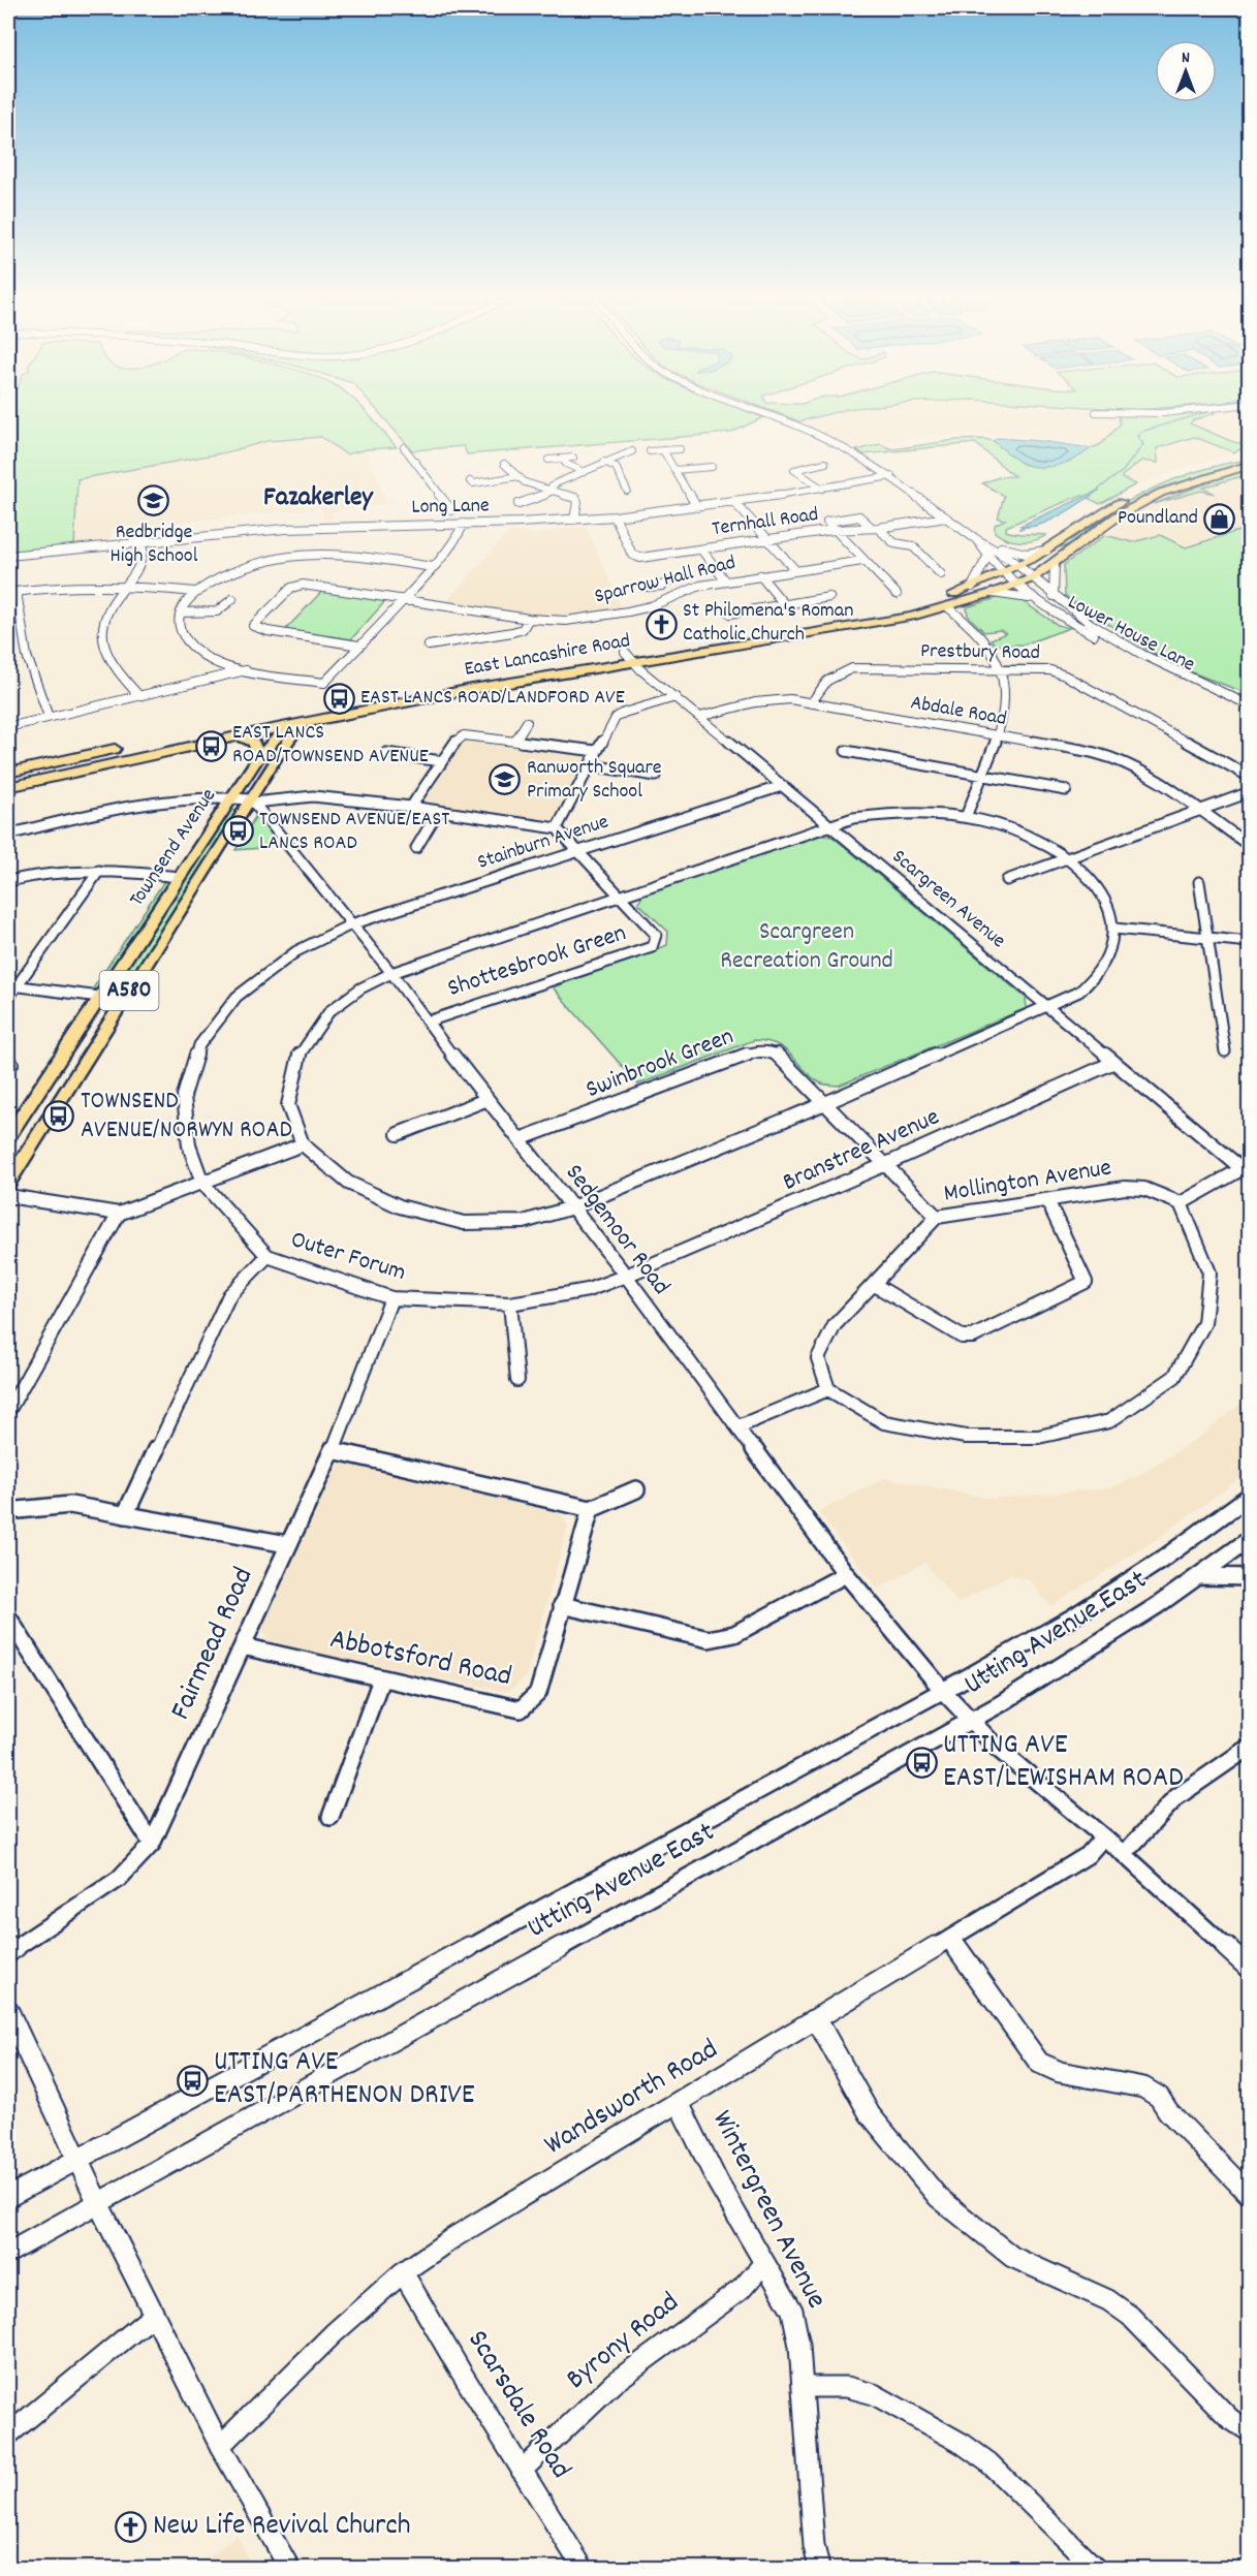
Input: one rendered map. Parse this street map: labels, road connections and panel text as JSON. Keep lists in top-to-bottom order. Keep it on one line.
{"streets":{"highway":["East Lancashire Road","A580"],"main road":["Townsend Avenue"],"street":["Long Lane","Ternhall Road","Sparrow Hall Road","Lower House Lane","Prestbury Road","Abdale Road","Stainburn Avenue","Scargreen Avenue","Shottesbrook Green","Swinbrook Green","Branstree Avenue","Mollington Avenue","Sedgemoor Road","Outer Forum","Utting Avenue East","Fairmead Road","Abbotsford Road","Wandsworth Road","Wintergreen Avenue","Byrony Road","Scarsdale Road"]},"crossings":[["Long Lane","Ternhall Road"],["Lower House Lane","East Lancashire Road"],["Prestbury Road","Abdale Road"],["East Lancashire Road","Townsend Avenue"],["East Lancashire Road","Scargreen Avenue"],["East Lancashire Road","A580"],["Abdale Road","Scargreen Avenue"],["Stainburn Avenue","Scargreen Avenue"],["Stainburn Avenue","Shottesbrook Green"],["Stainburn Avenue","Sedgemoor Road"],["Stainburn Avenue","Outer Forum"],["Townsend Avenue","A580"],["Townsend Avenue","Sedgemoor Road"],["Scargreen Avenue","Branstree Avenue"],["Shottesbrook Green","Sedgemoor Road"],["Swinbrook Green","Branstree Avenue"],["Swinbrook Green","Mollington Avenue"],["Swinbrook Green","Sedgemoor Road"],["Branstree Avenue","Sedgemoor Road"],["Branstree Avenue","Outer Forum"],["Sedgemoor Road","Outer Forum"],["Sedgemoor Road","Utting Avenue East"],["Sedgemoor Road","Wandsworth Road"],["Outer Forum","Fairmead Road"],["Fairmead Road","Abbotsford Road"],["Wandsworth Road","Wintergreen Avenue"],["Wandsworth Road","Scarsdale Road"],["Wintergreen Avenue","Byrony Road"],["Byrony Road","Scarsdale Road"]],"districts":["Fazakerley"],"parks":["Scargreen Recreation Ground"],"places":{"school or university":["Redbridge High School","Ranworth Square Primary School"],"shop":["Poundland"],"church":["St Philomena's Roman Catholic Church","New Life Revival Church"],"bus stop":["EAST LANCS ROAD/LANDFORD AVE","EAST LANCS ROAD/TOWNSEND AVENUE","TOWNSEND AVENUE/EAST LANCS ROAD","TOWNSEND AVENUE/NORWYN ROAD","UTTING AVE EAST/LEWISHAM ROAD","UTTING AVE EAST/PARTHENON DRIVE"]},"north":"top"}
